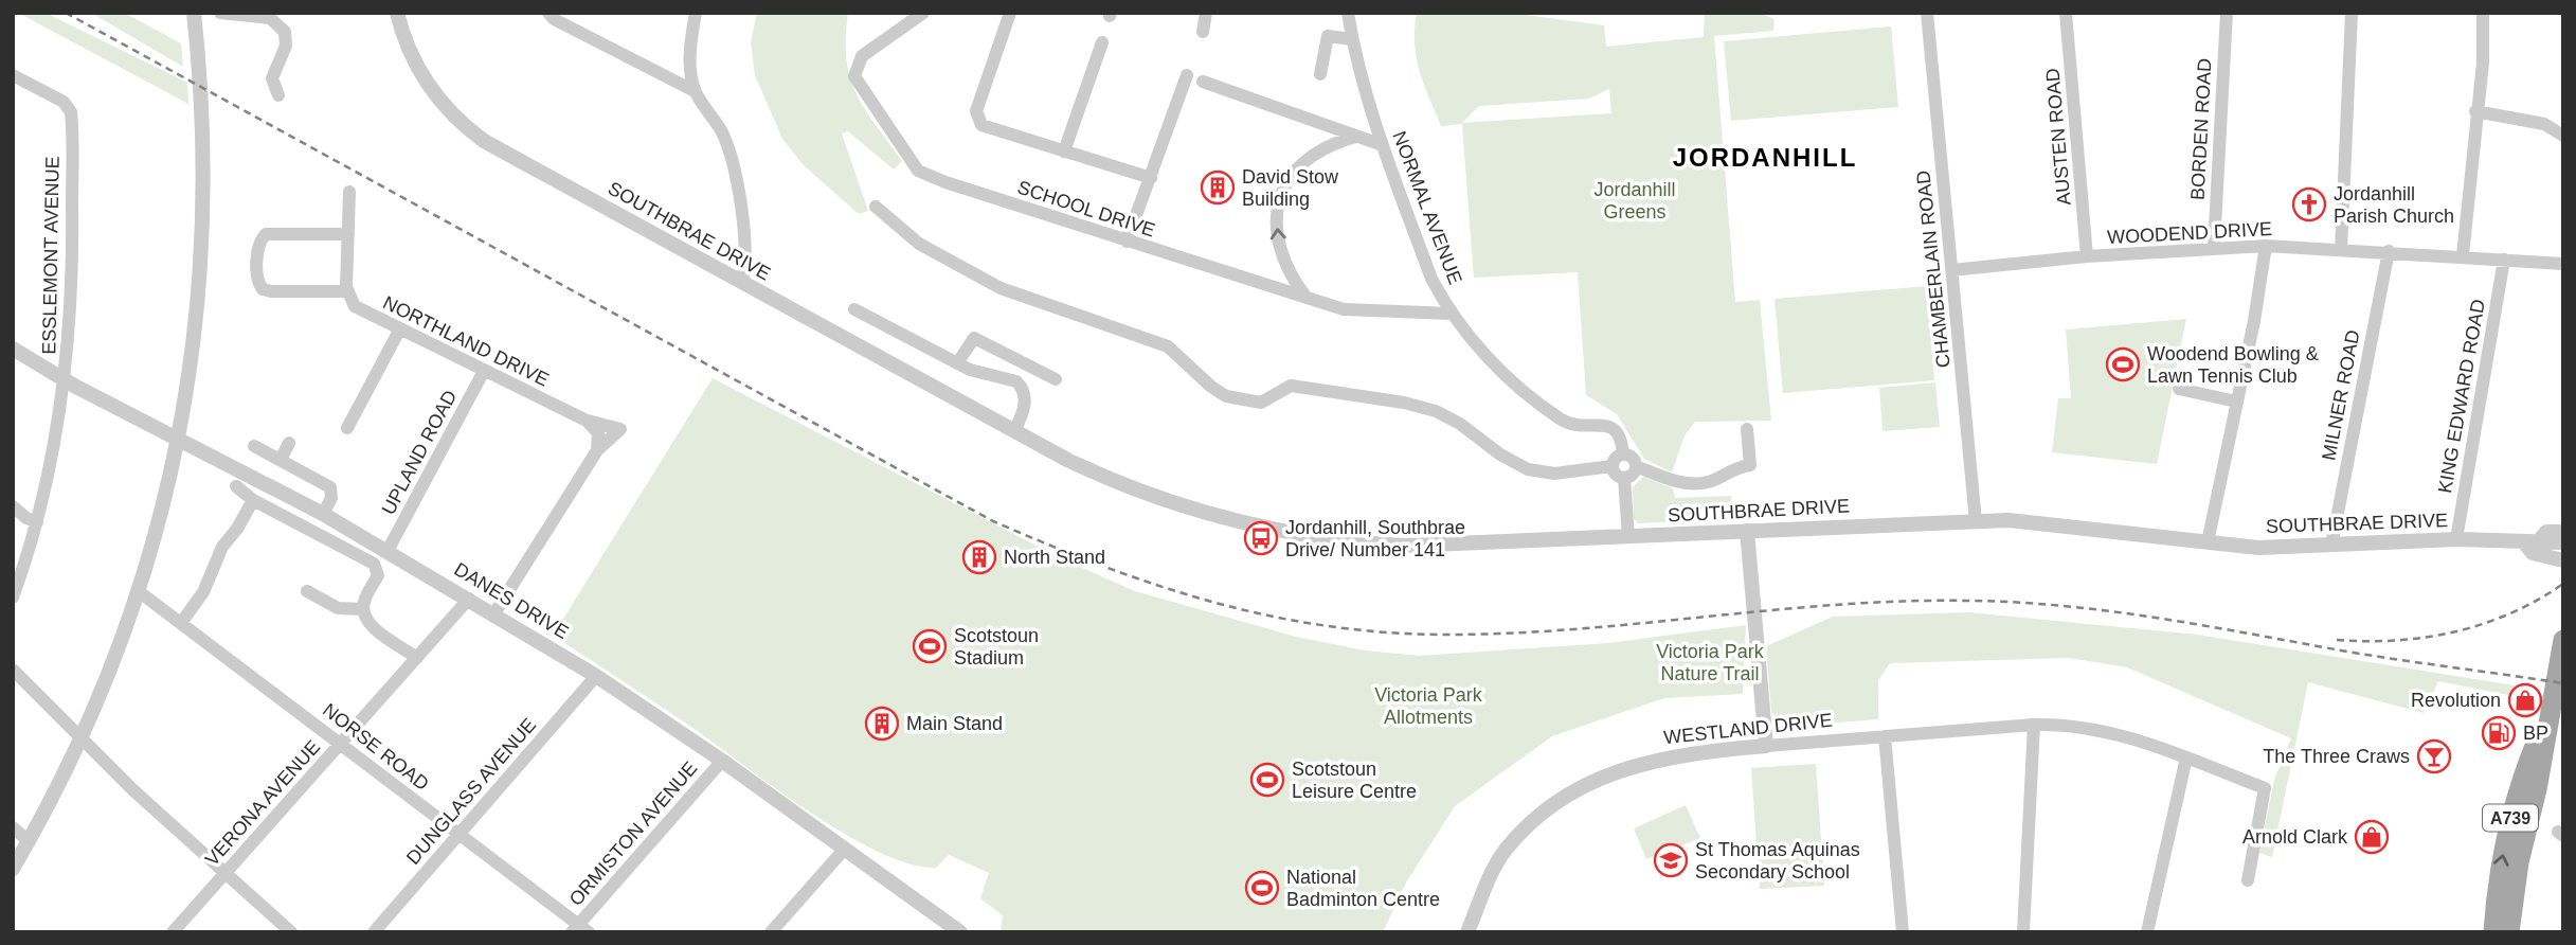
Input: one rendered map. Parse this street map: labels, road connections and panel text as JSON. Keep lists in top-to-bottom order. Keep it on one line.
{"streets":{"main road":["A739"],"street":["BORDEN ROAD","AUSTEN ROAD","NORMAL AVENUE","SCHOOL DRIVE","SOUTHBRAE DRIVE","WOODEND DRIVE","ESSLEMONT AVENUE","CHAMBERLAIN ROAD","NORTHLAND DRIVE","MILNER ROAD","KING EDWARD ROAD","UPLAND ROAD","DANES DRIVE","WESTLAND DRIVE","NORSE ROAD","DUNGLASS AVENUE","VERONA AVENUE","ORMISTON AVENUE"]},"crossings":[["BORDEN ROAD","WOODEND DRIVE"],["AUSTEN ROAD","WOODEND DRIVE"],["NORMAL AVENUE","SCHOOL DRIVE"],["SOUTHBRAE DRIVE","CHAMBERLAIN ROAD"],["SOUTHBRAE DRIVE","MILNER ROAD"],["SOUTHBRAE DRIVE","KING EDWARD ROAD"],["WOODEND DRIVE","CHAMBERLAIN ROAD"],["WOODEND DRIVE","MILNER ROAD"],["WOODEND DRIVE","KING EDWARD ROAD"],["ESSLEMONT AVENUE","DANES DRIVE"],["NORTHLAND DRIVE","UPLAND ROAD"],["NORTHLAND DRIVE","DANES DRIVE"],["UPLAND ROAD","DANES DRIVE"],["DANES DRIVE","DUNGLASS AVENUE"],["DANES DRIVE","VERONA AVENUE"],["DANES DRIVE","ORMISTON AVENUE"],["NORSE ROAD","DUNGLASS AVENUE"],["NORSE ROAD","VERONA AVENUE"],["NORSE ROAD","ORMISTON AVENUE"]],"districts":["JORDANHILL"],"parks":["Jordanhill Greens","Victoria Park Nature Trail","Victoria Park Allotments"],"places":{"building":["David Stow Building","North Stand","Main Stand"],"church":["Jordanhill Parish Church"],"sports":["Woodend Bowling & Lawn Tennis Club","Scotstoun Stadium","Scotstoun Leisure Centre","National Badminton Centre"],"bus stop":["Jordanhill, Southbrae Drive/ Number 141"],"shop":["Revolution","Arnold Clark"],"fuel station":["BP"],"bar":["The Three Craws"],"school or university":["St Thomas Aquinas Secondary School"]}}
